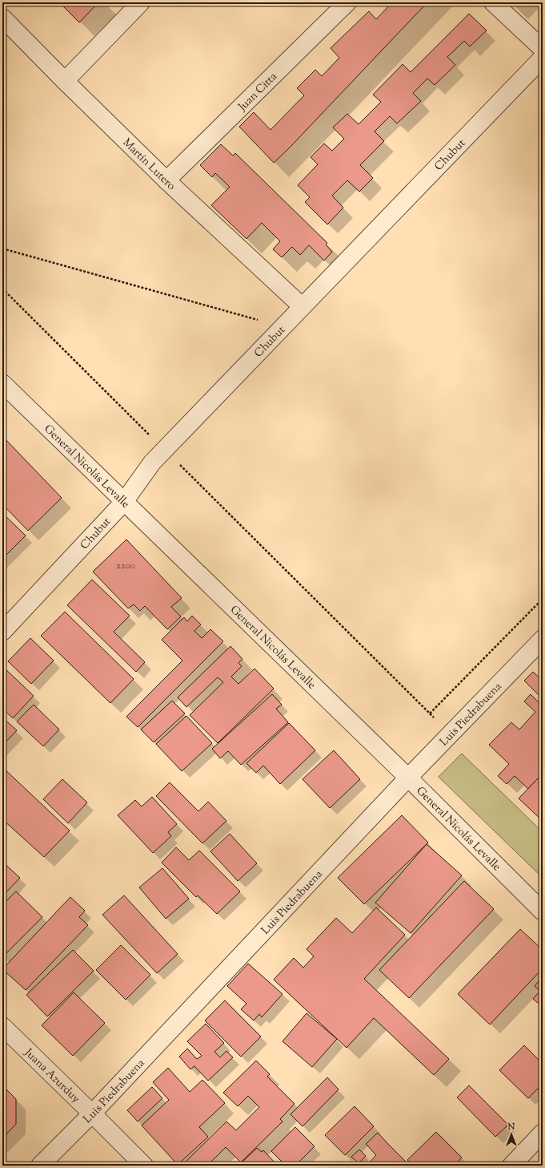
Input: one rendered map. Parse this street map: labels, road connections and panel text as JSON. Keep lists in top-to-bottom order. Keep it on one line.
{"streets":{"street":["Juan Citta","Chubut","Martín Lutero","General Nicolás Levalle","Luis Piedrabuena","Juana Azurduy"]},"crossings":[["Juan Citta","Martín Lutero"],["Chubut","Martín Lutero"],["Chubut","General Nicolás Levalle"],["General Nicolás Levalle","Luis Piedrabuena"],["Luis Piedrabuena","Juana Azurduy"]],"house_numbers":["2200"],"north":"top"}
